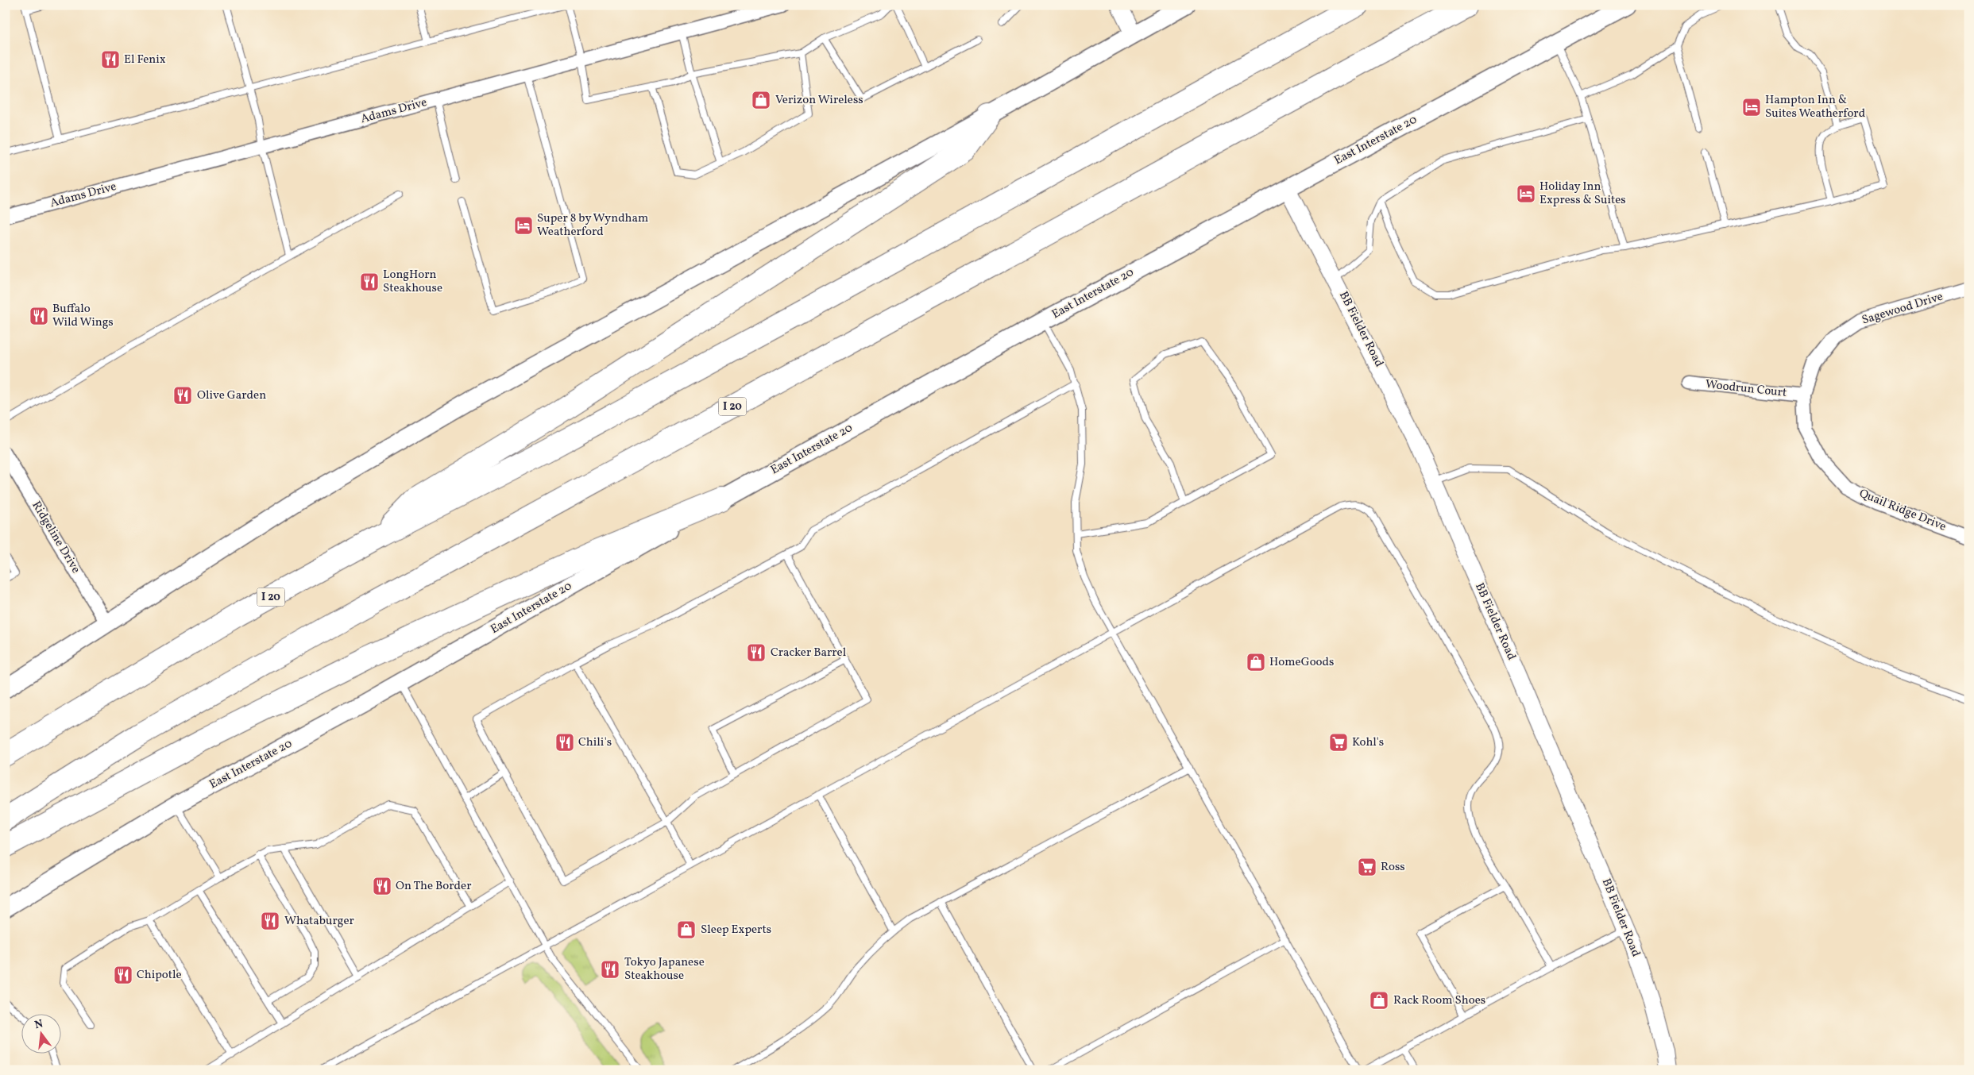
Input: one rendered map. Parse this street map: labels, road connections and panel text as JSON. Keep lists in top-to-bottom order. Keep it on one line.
{"streets":{"highway":["I 20"],"main road":["East Interstate 20"],"street":["Adams Drive","Sagewood Drive","BB Fielder Road","Woodrun Court","Quail Ridge Drive","Ridgeline Drive"]},"crossings":[["East Interstate 20","BB Fielder Road"],["Sagewood Drive","Woodrun Court"],["Sagewood Drive","Quail Ridge Drive"],["Woodrun Court","Quail Ridge Drive"]],"places":{"restaurant":["El Fenix","LongHorn Steakhouse","Buffalo Wild Wings","Olive Garden","Cracker Barrel","Chili's","On The Border","Whataburger","Tokyo Japanese Steakhouse","Chipotle"],"shop":["Verizon Wireless","HomeGoods","Sleep Experts","Rack Room Shoes"],"hotel":["Hampton Inn & Suites Weatherford","Holiday Inn Express & Suites","Super 8 by Wyndham Weatherford"],"supermarket":["Kohl's","Ross"]},"north":"top"}
